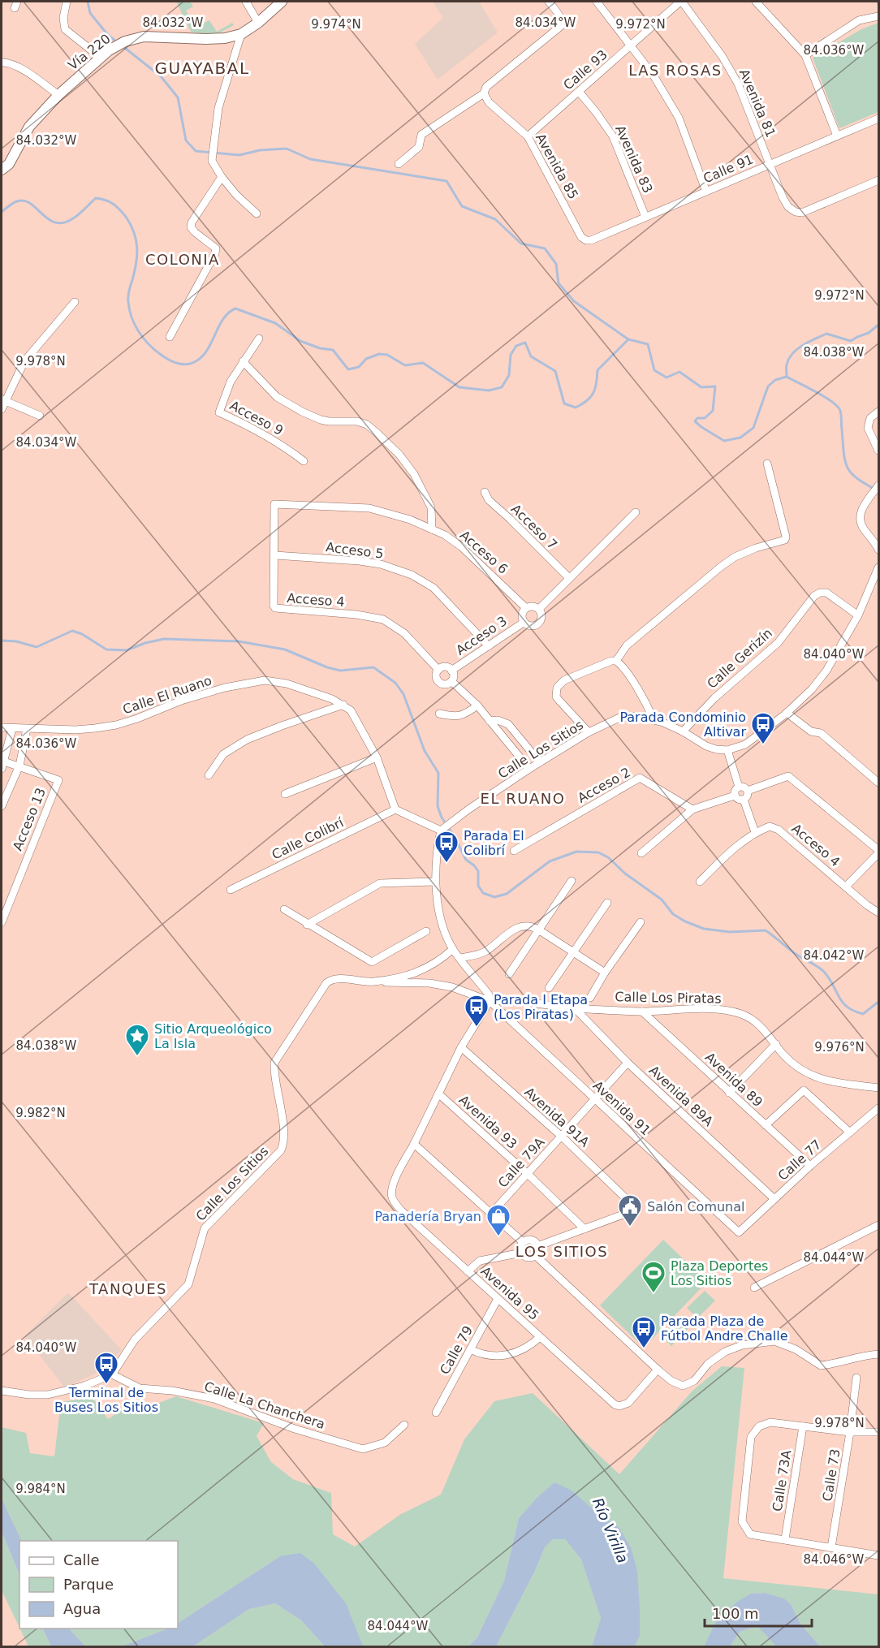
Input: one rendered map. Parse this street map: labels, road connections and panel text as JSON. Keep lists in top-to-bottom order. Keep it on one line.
{"streets":{"main road":["Vía 220"],"street":["Calle 93","Avenida 81","Avenida 83","Avenida 85","Calle 91","Acceso 9","Acceso 7","Acceso 5","Acceso 6","Acceso 4","Acceso 3","Calle Gerizín","Calle El Ruano","Calle Los Sitios","Acceso 2","Acceso 13","Calle Colibrí","Calle Los Piratas","Avenida 89","Avenida 89A","Avenida 91","Avenida 91A","Avenida 93","Calle 77","Calle 79A","Avenida 95","Calle 79","Calle La Chanchera","Calle 73","Calle 73A"]},"crossings":[["Calle 93","Avenida 81"],["Calle 93","Avenida 83"],["Calle 93","Avenida 85"],["Avenida 81","Calle 91"],["Avenida 83","Calle 91"],["Avenida 85","Calle 91"],["Acceso 5","Acceso 4"],["Acceso 5","Acceso 3"],["Acceso 6","Acceso 4"],["Acceso 6","Acceso 3"],["Acceso 4","Acceso 3"],["Calle Gerizín","Calle Los Sitios"],["Calle El Ruano","Calle Colibrí"],["Calle Los Sitios","Calle La Chanchera"],["Calle Los Piratas","Avenida 89"],["Calle Los Piratas","Avenida 89A"],["Calle Los Piratas","Avenida 91"],["Avenida 89","Calle 77"],["Avenida 89A","Calle 77"],["Avenida 89A","Calle 79A"],["Avenida 91","Calle 77"],["Avenida 91","Calle 79A"],["Avenida 91A","Avenida 93"],["Avenida 91A","Calle 79A"],["Avenida 93","Calle 79A"],["Avenida 95","Calle 79"]],"districts":["GUAYABAL","LAS ROSAS","COLONIA","EL RUANO","LOS SITIOS","TANQUES"],"water":["Río Virilla"],"places":{"bus stop":["Parada Condominio Altivar","Parada El Colibrí","Parada I Etapa (Los Piratas)","Parada Plaza de Fútbol Andre Challe","Terminal de Buses Los Sitios"],"place":["Sitio Arqueológico La Isla"],"public building":["Salón Comunal"],"shop":["Panadería Bryan"],"sports":["Plaza Deportes Los Sitios"]},"legend":["Calle","Parque","Agua"],"scale_bar":"100 m","coordinates":["84.032°W","84.034°W","9.974°N","9.972°N","84.036°W","84.038°W","9.978°N","84.040°W","84.042°W","9.976°N","9.982°N","84.044°W","9.984°N","84.046°W"]}
